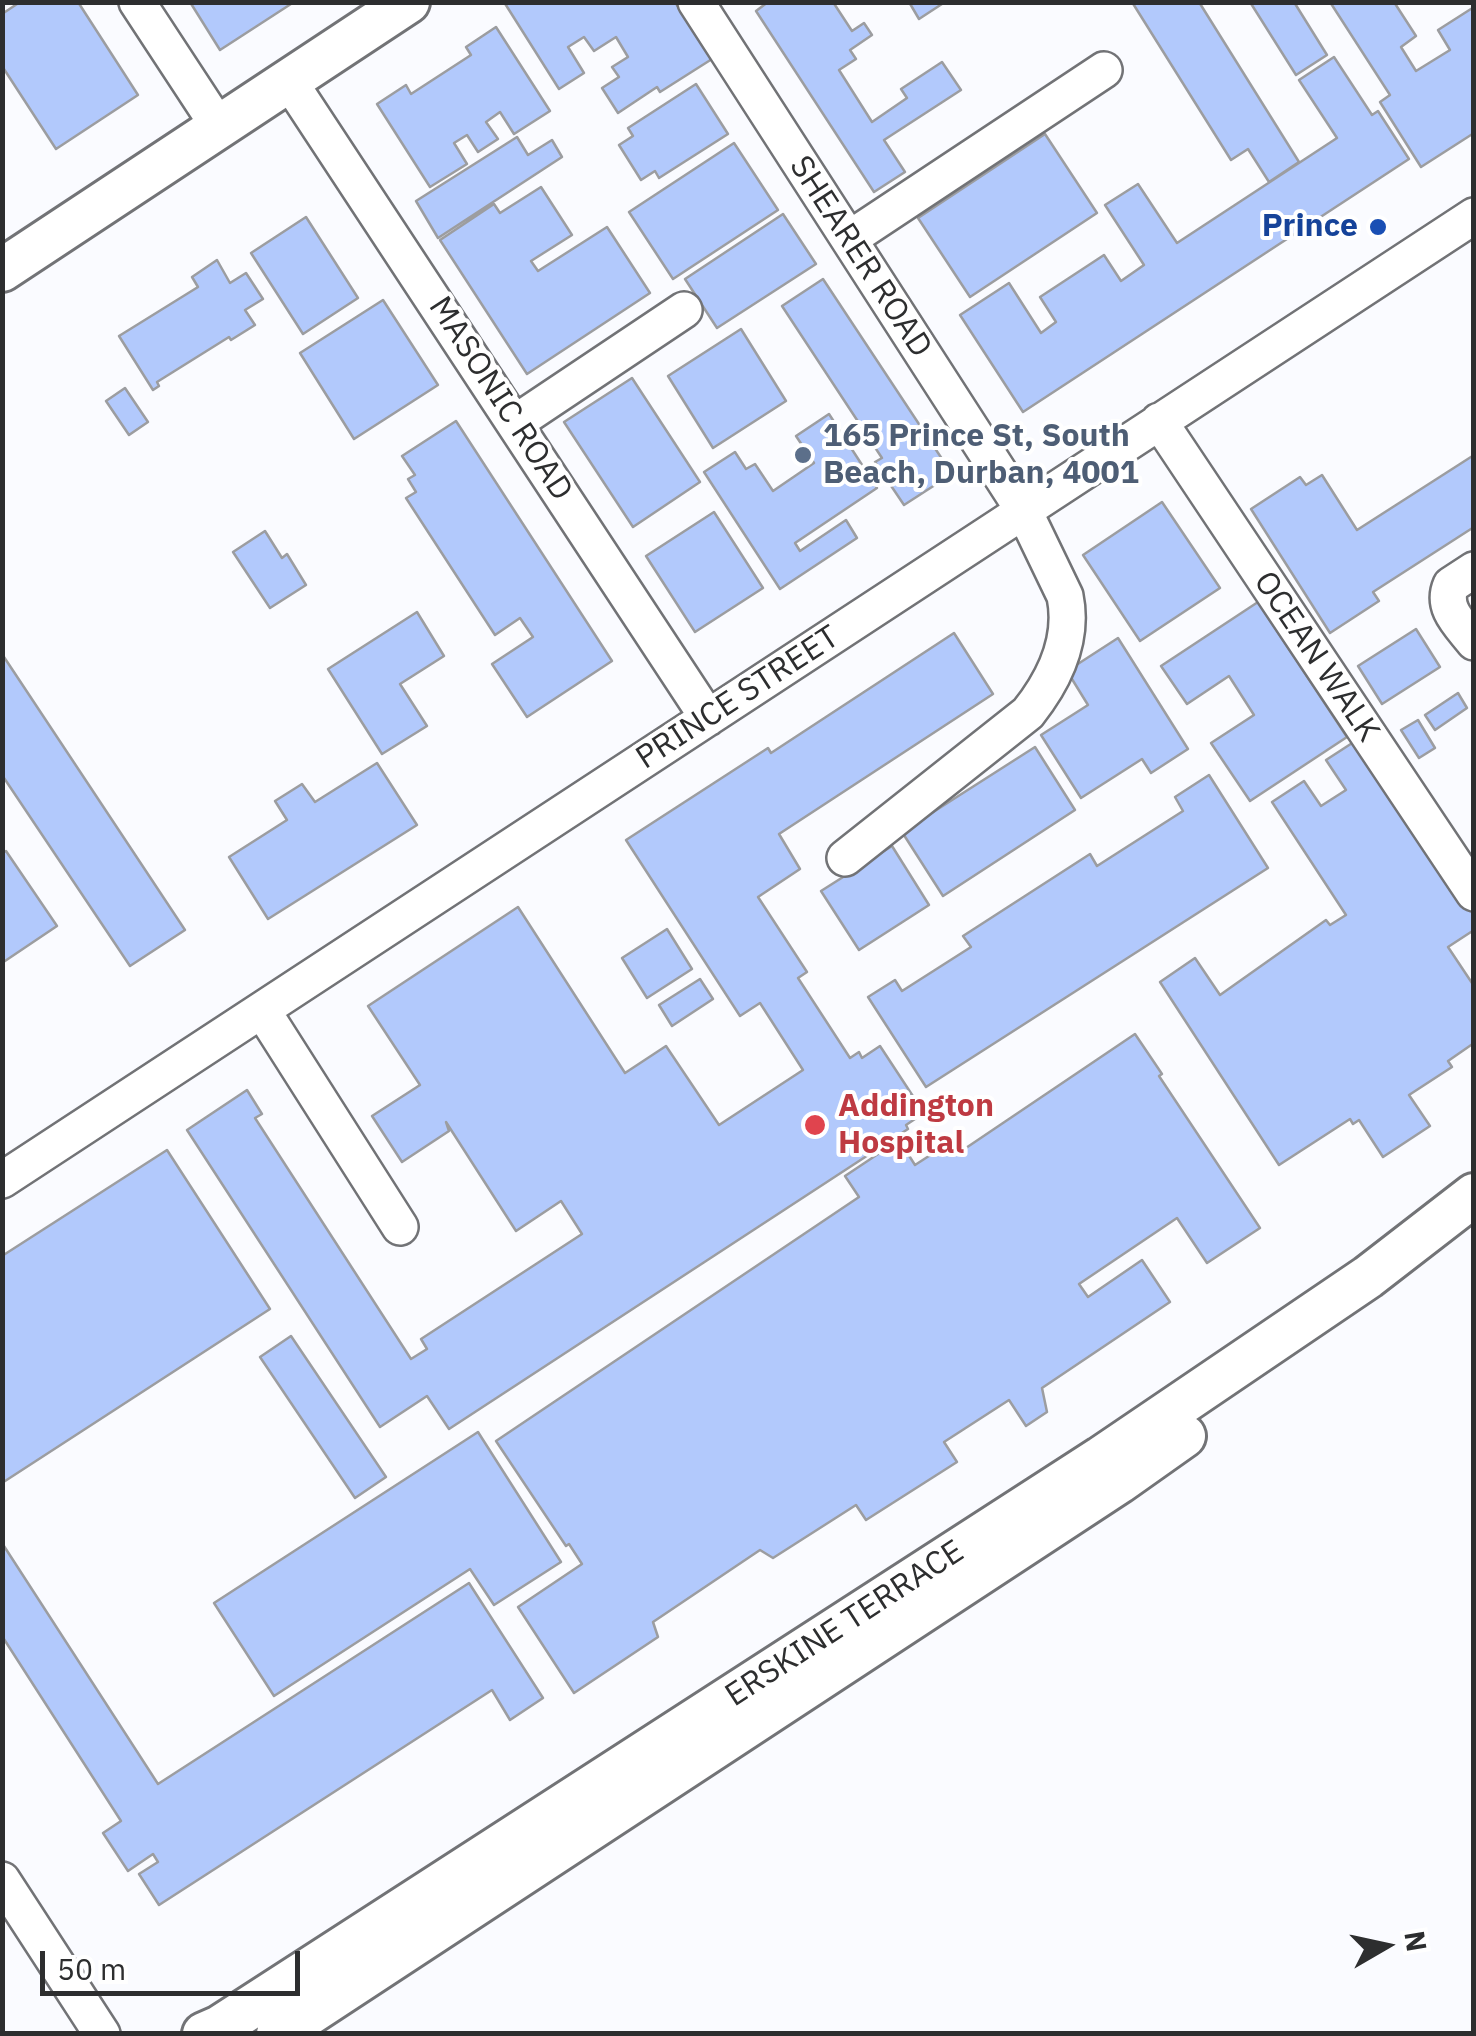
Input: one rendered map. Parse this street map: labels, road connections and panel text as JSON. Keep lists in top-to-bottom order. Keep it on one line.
{"streets":{"main road":["ERSKINE TERRACE"],"street":["SHEARER ROAD","MASONIC ROAD","OCEAN WALK","PRINCE STREET"]},"crossings":[["SHEARER ROAD","PRINCE STREET"],["MASONIC ROAD","PRINCE STREET"],["OCEAN WALK","PRINCE STREET"]],"places":["Prince","165 Prince St, South Beach, Durban, 4001","Addington Hospital"],"scale_bar":"50 m","north":"right"}
